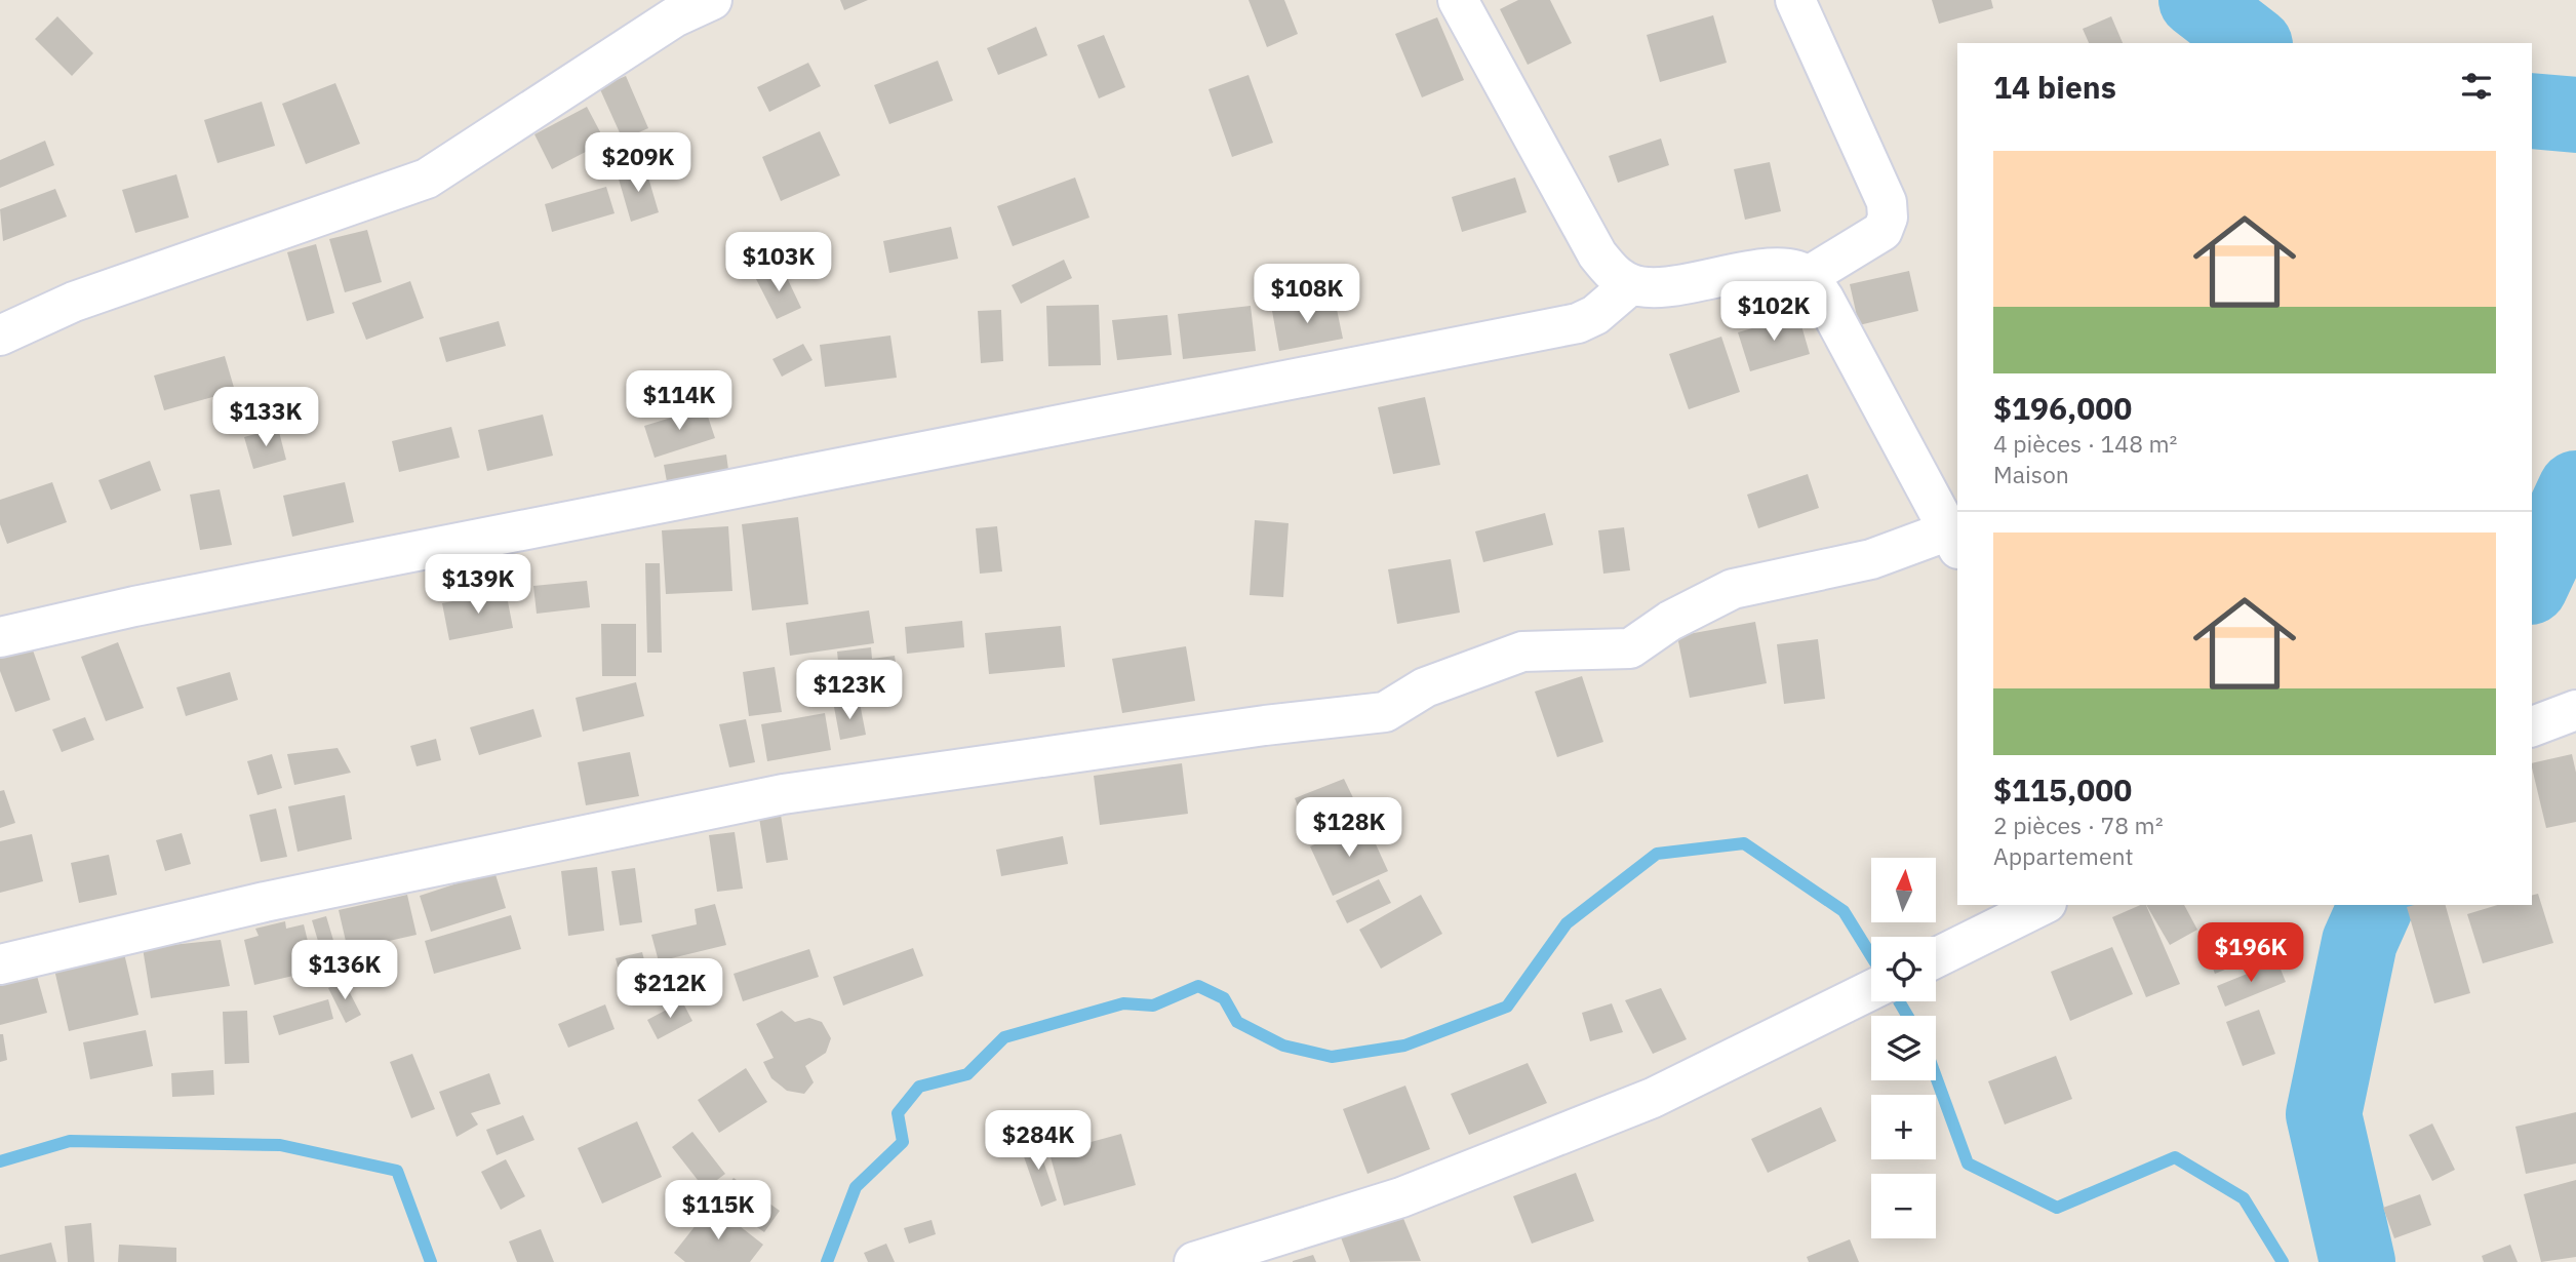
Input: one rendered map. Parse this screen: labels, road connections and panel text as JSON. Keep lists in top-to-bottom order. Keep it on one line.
{"north":"top","page":{"heading":"14 biens","list":[{"name":"$196,000","note":"4 pièces · 148 m² · Maison"},{"name":"$115,000","note":"2 pièces · 78 m² · Appartement"}],"price":["$209K","$103K","$108K","$102K","$114K","$133K","$139K","$123K","$128K","$196K","$136K","$212K","$284K","$115K"],"map_buttons":["+","−"]}}
